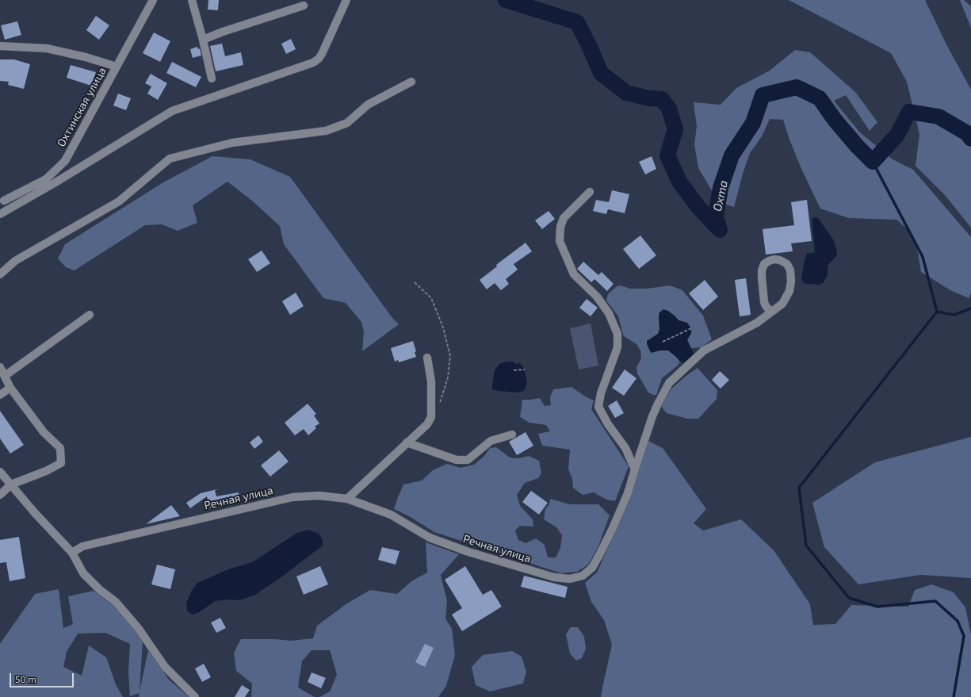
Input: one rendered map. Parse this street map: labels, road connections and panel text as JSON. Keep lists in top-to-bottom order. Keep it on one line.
{"streets":{"street":["Охтинская улица","Речная улица"]},"water":["Охта"],"scale_bar":"50 m"}
